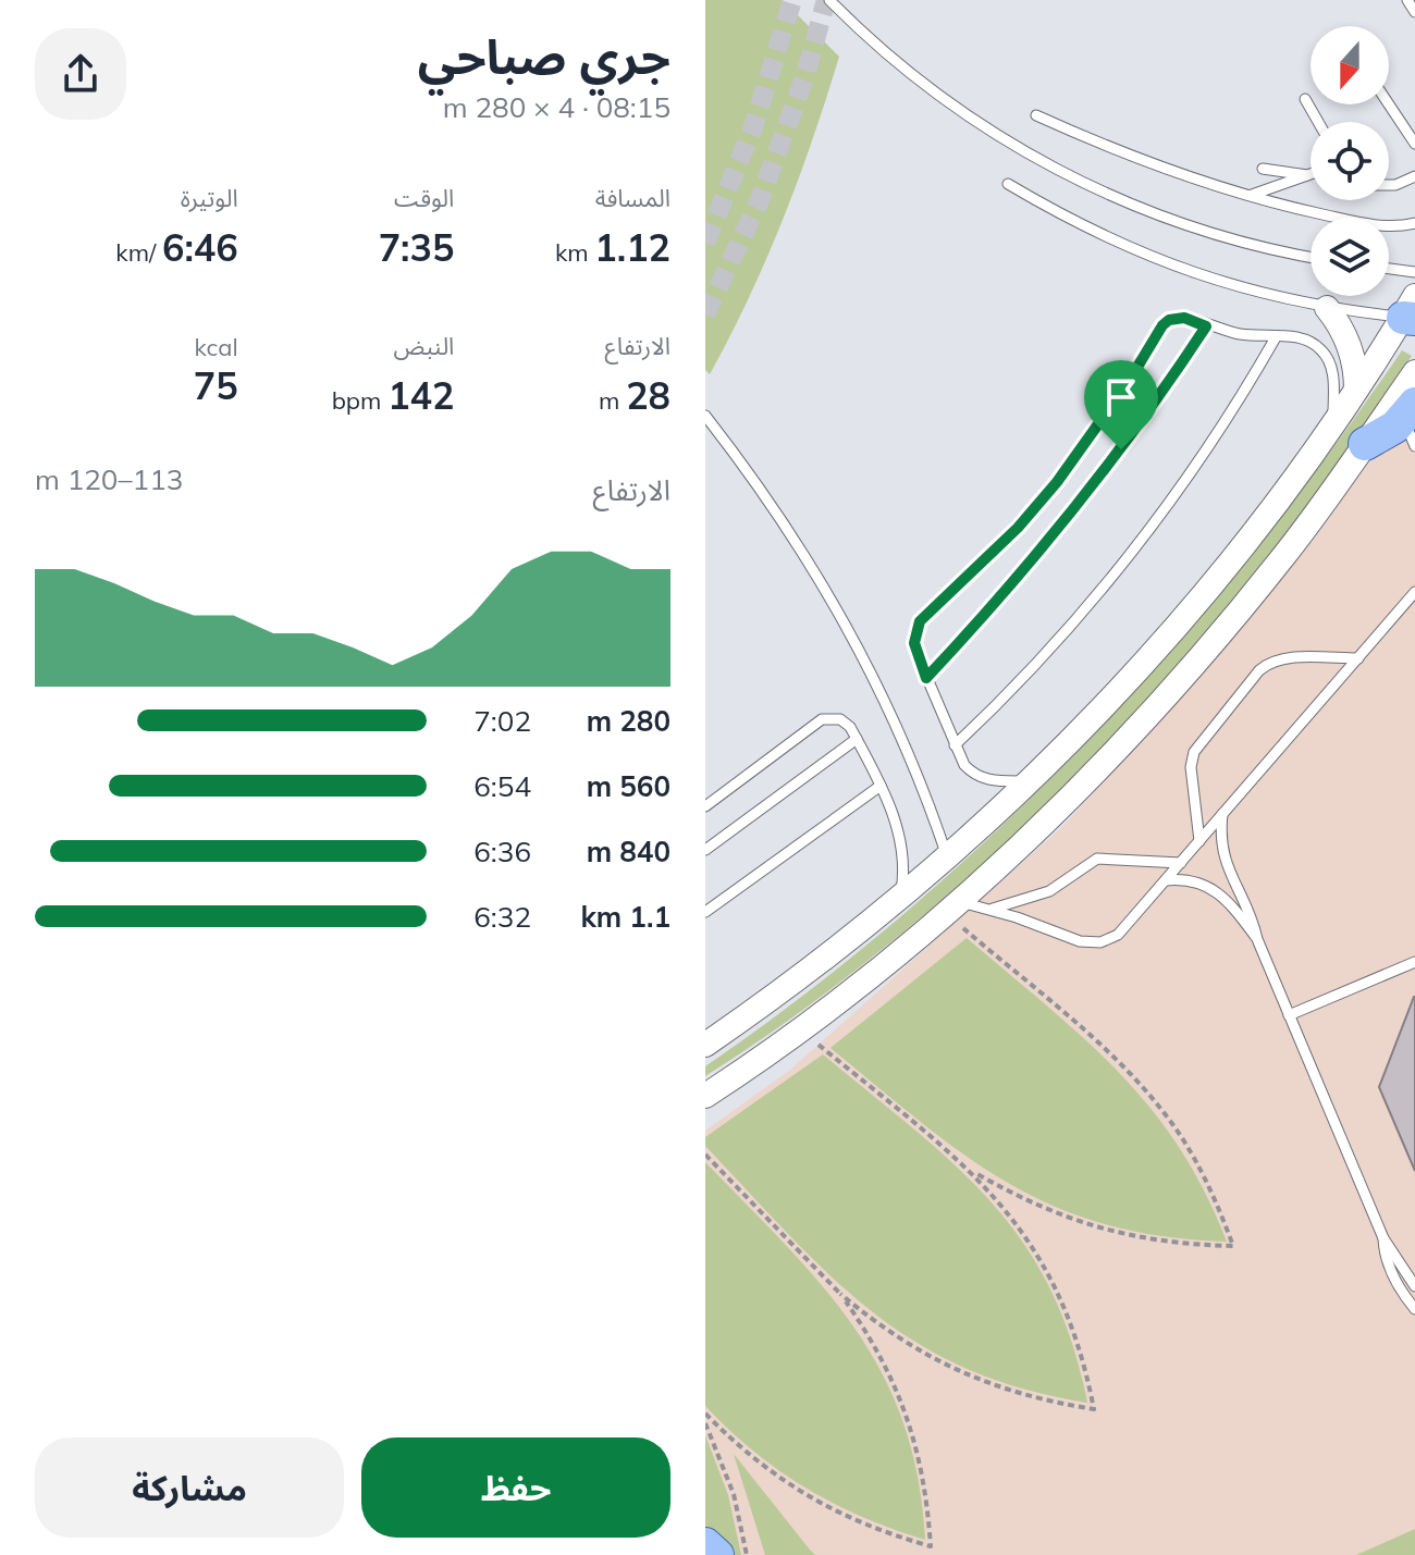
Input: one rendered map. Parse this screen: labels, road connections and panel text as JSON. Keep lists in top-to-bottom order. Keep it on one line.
{"north":"bottom","page":{"heading":["جري صباحي","08:15 · 4 × 280 m"],"stats":[["المسافة","1.12 km"],["الوقت","7:35"],["الوتيرة","6:46 /km"],["الارتفاع","28 m"],["النبض","142 bpm"],["kcal","75"]],"chart":["الارتفاع","113–120 m"],"list":[{"name":"280 m","note":"7:02"},{"name":"560 m","note":"6:54"},{"name":"840 m","note":"6:36"},{"name":"1.1 km","note":"6:32"}],"buttons":["حفظ","مشاركة"]}}
